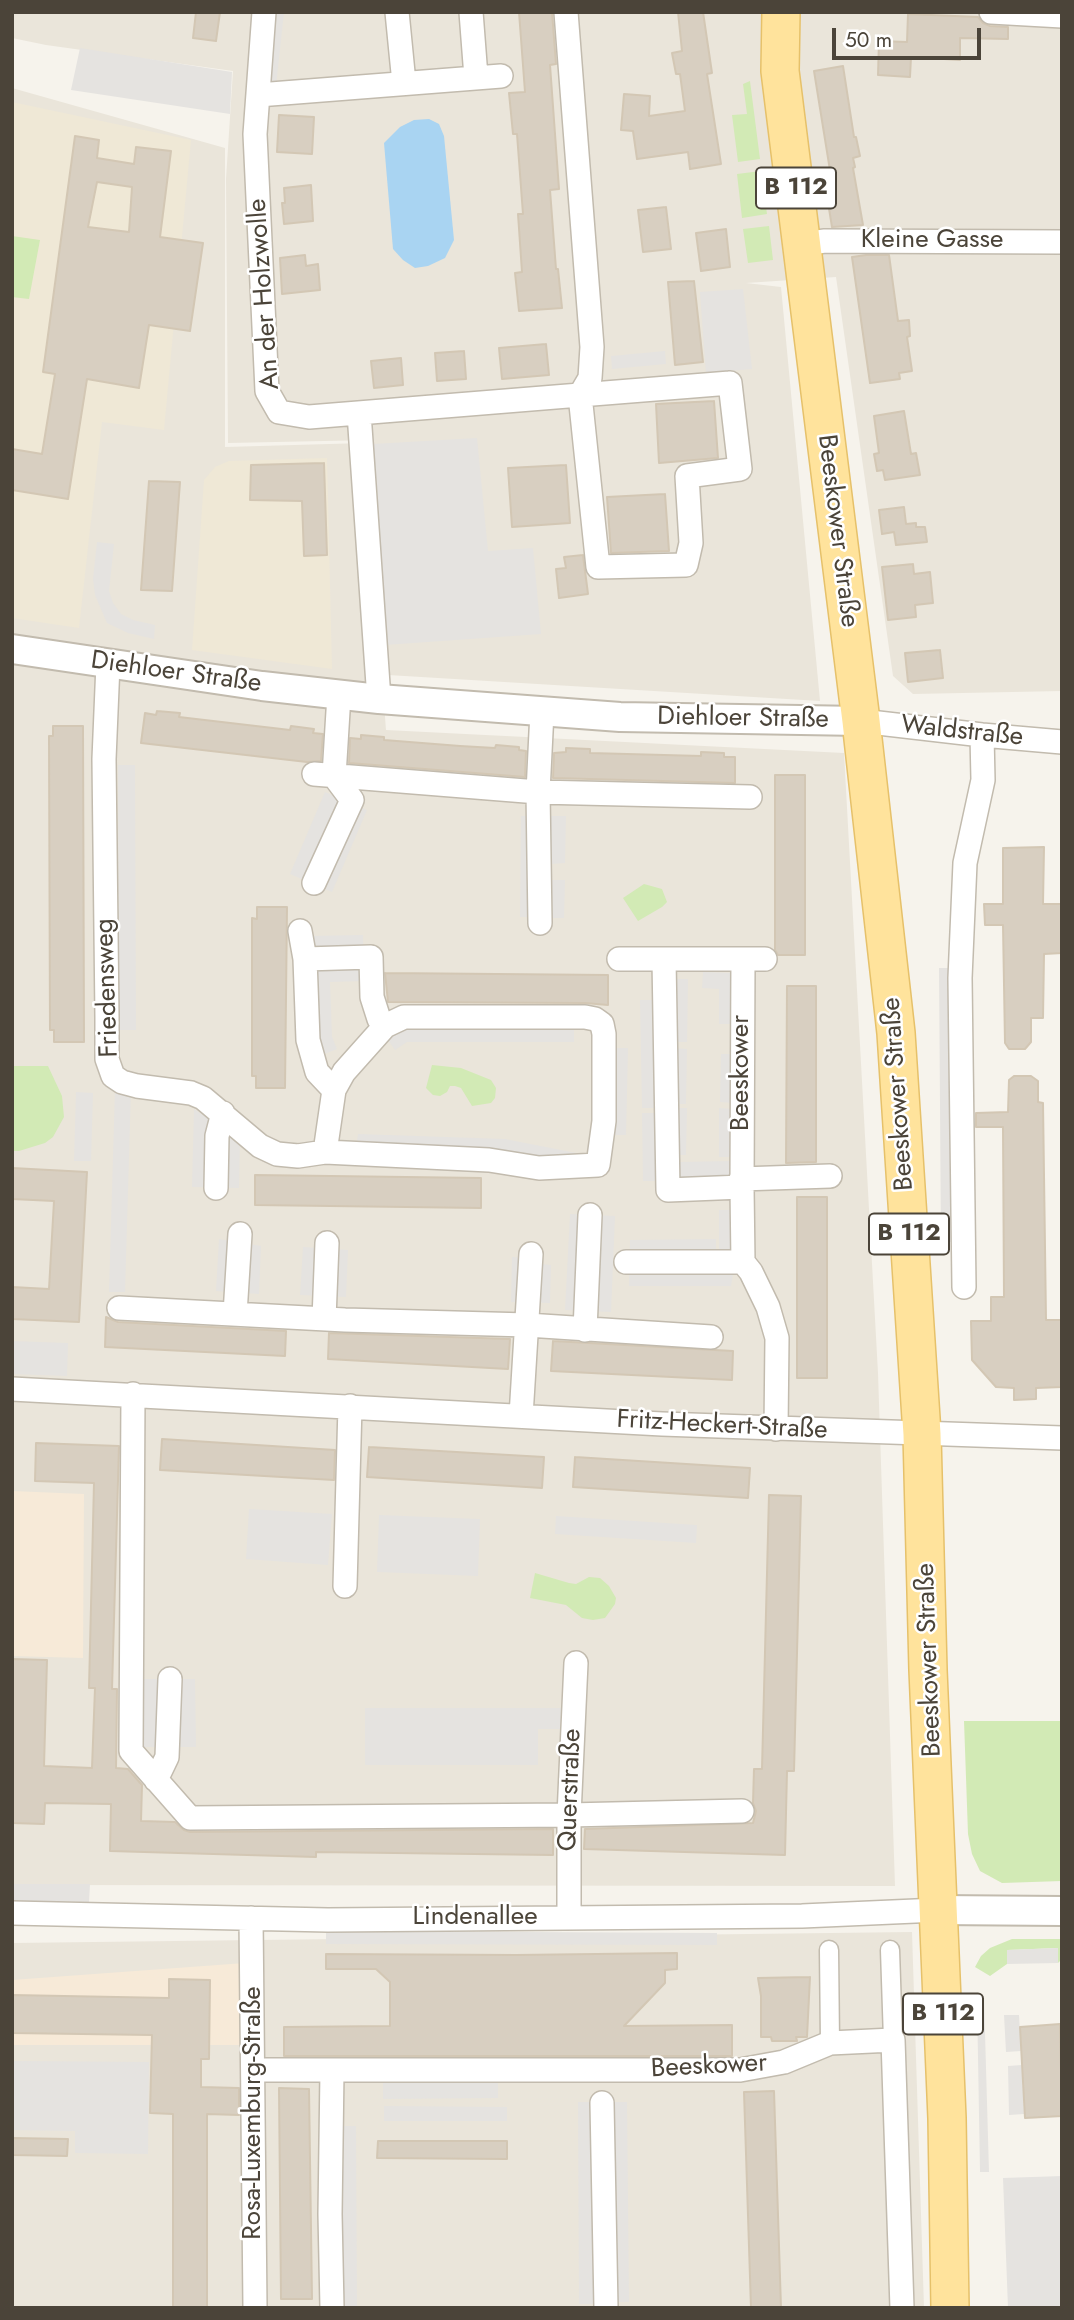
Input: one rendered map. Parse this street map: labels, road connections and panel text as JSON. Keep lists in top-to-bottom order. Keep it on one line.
{"streets":{"main road":["B 112","Beeskower Straße"],"street":["Kleine Gasse","An der Holzwolle","Diehloer Straße","Waldstraße","Friedensweg","Beeskower","Fritz-Heckert-Straße","Querstraße","Lindenallee","Rosa-Luxemburg-Straße"]},"crossings":[["Kleine Gasse","Beeskower Straße"],["Beeskower Straße","Diehloer Straße"],["Beeskower Straße","Waldstraße"],["Beeskower Straße","Fritz-Heckert-Straße"],["Beeskower Straße","Lindenallee"],["Diehloer Straße","Waldstraße"],["Diehloer Straße","Friedensweg"],["Beeskower","Rosa-Luxemburg-Straße"],["Querstraße","Lindenallee"],["Lindenallee","Rosa-Luxemburg-Straße"]],"scale_bar":"50 m"}
